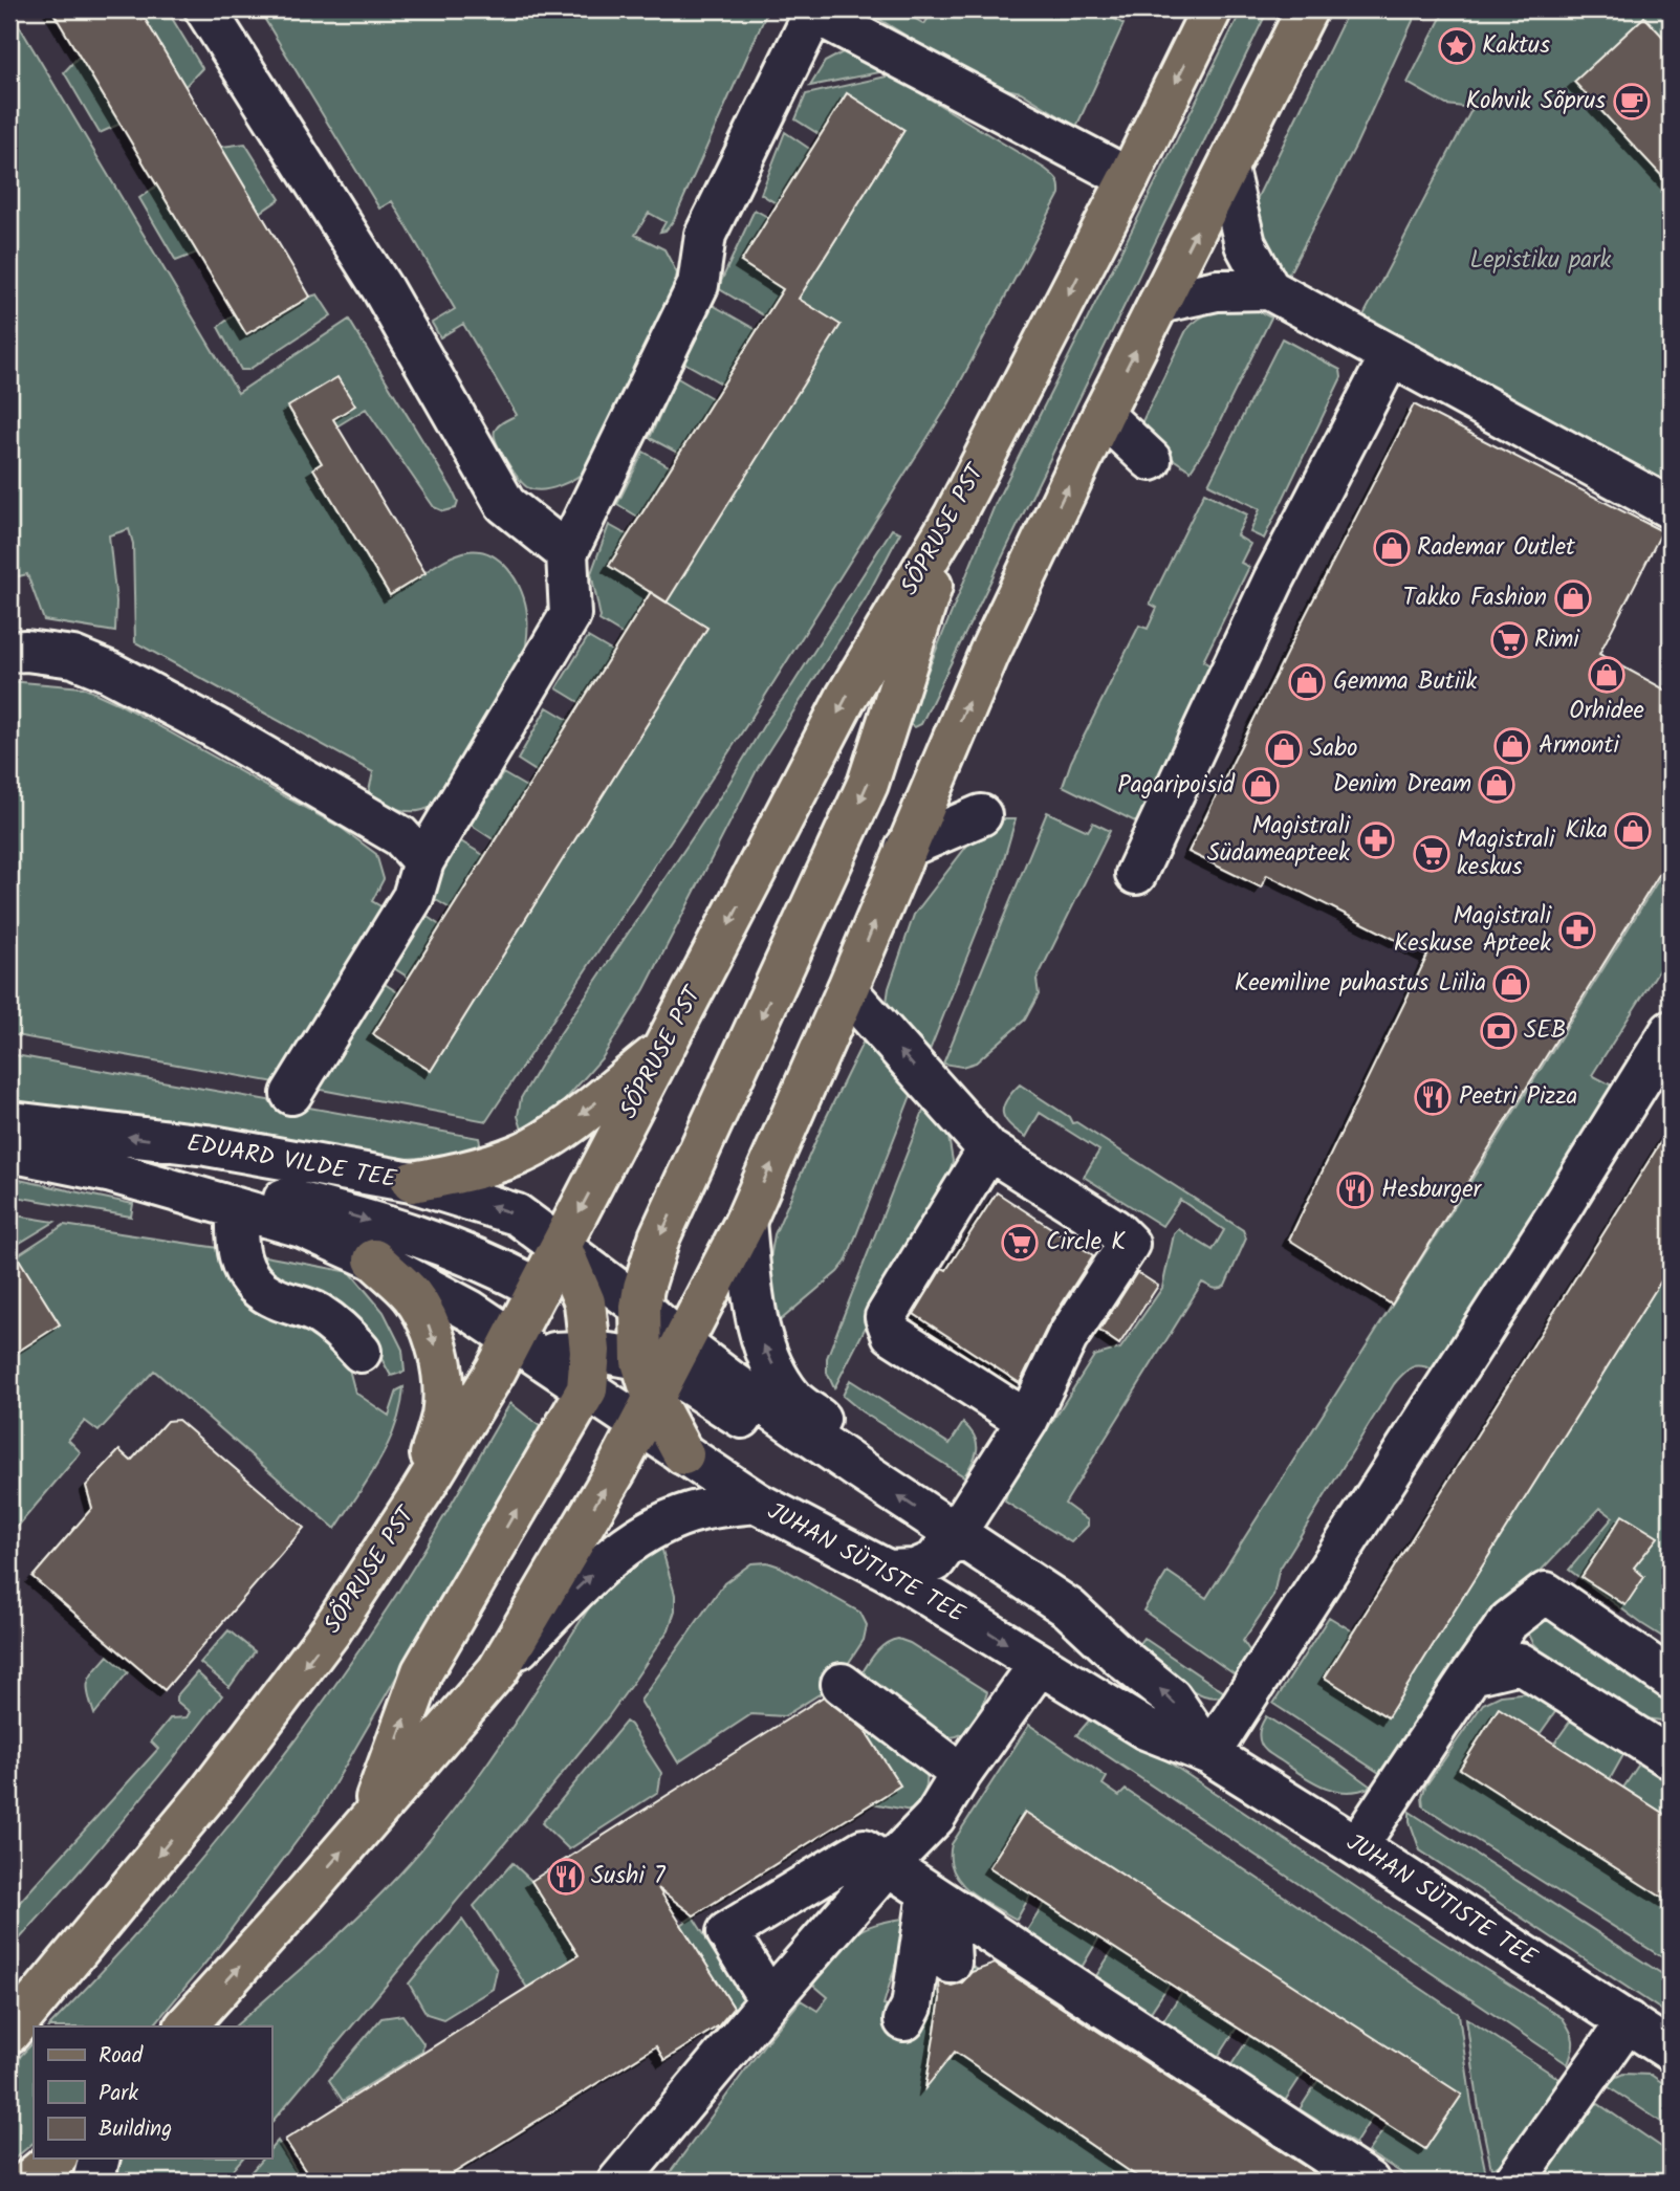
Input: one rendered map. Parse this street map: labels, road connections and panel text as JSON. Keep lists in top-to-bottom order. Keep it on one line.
{"streets":{"main road":["SÕPRUSE PST"],"street":["EDUARD VILDE TEE","JUHAN SÜTISTE TEE"]},"crossings":[["SÕPRUSE PST","EDUARD VILDE TEE"]],"parks":["Lepistiku park"],"places":{"place":["Kaktus"],"cafe":["Kohvik Sõprus"],"shop":["Rademar Outlet","Takko Fashion","Orhidee","Gemma Butiik","Armonti","Sabo","Denim Dream","Pagaripoisid","Kika","Keemiline puhastus Liilia"],"supermarket":["Rimi","Magistrali keskus","Circle K"],"pharmacy":["Magistrali Südameapteek","Magistrali Keskuse Apteek"],"bank":["SEB"],"restaurant":["Peetri Pizza","Hesburger","Sushi 7"]},"legend":["Road","Park","Building"]}
